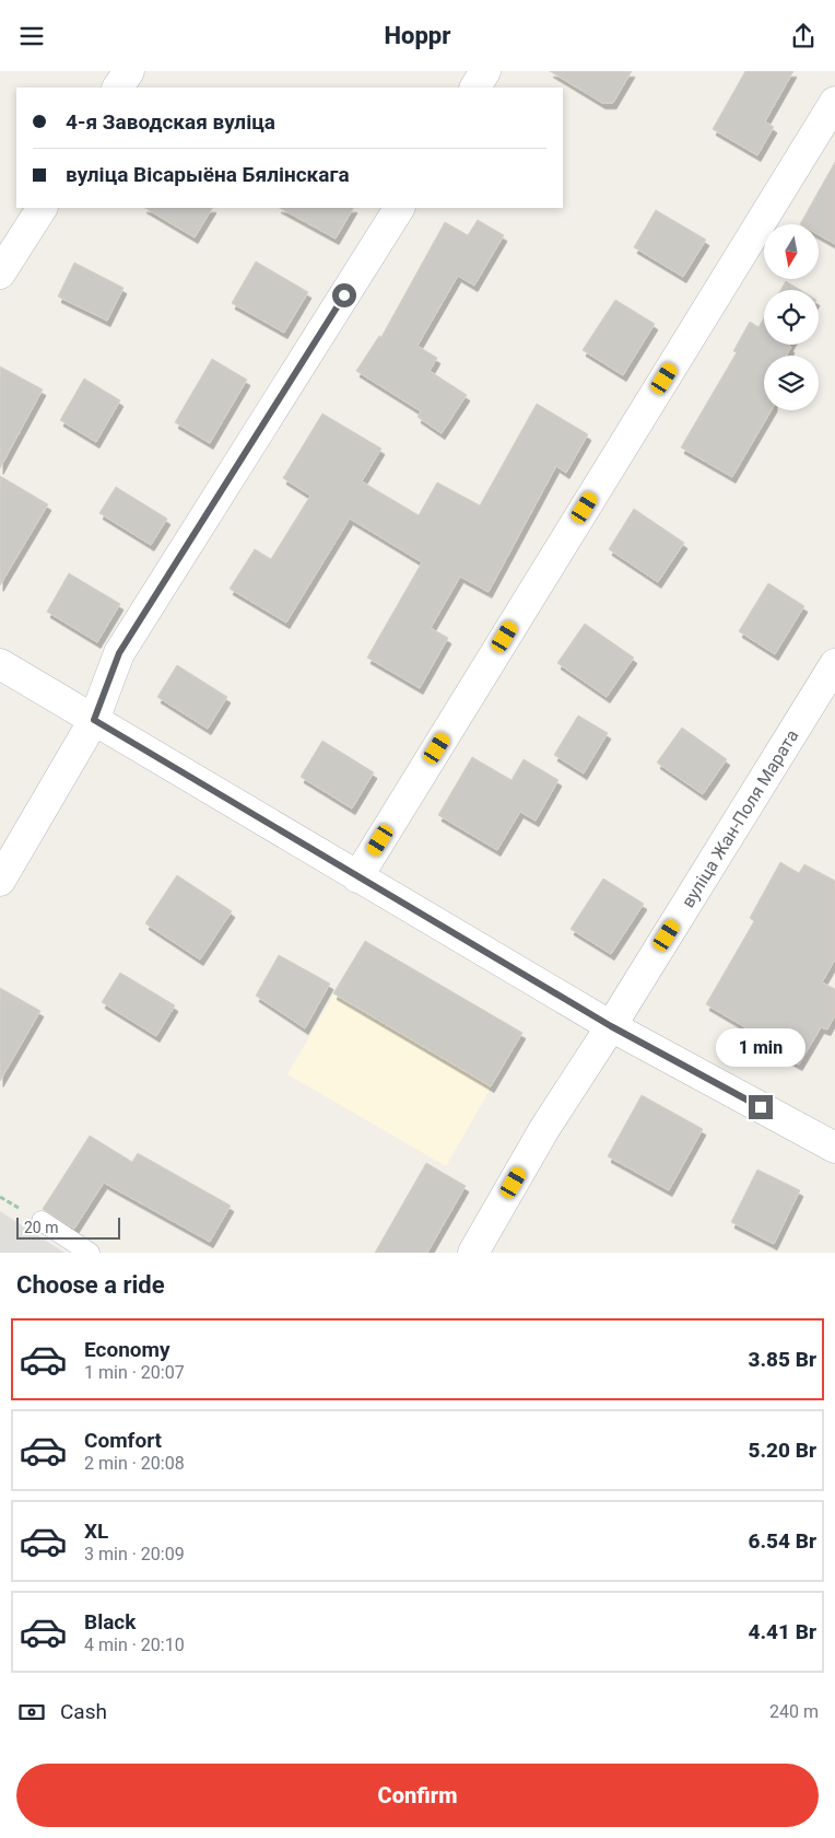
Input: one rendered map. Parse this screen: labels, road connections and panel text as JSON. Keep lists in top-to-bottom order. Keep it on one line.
{"streets":{"street":["вуліца Жан-Поля Марата"]},"scale_bar":"20 m","north":"bottom","page":{"header":"Hoppr","banner":["4-я Заводская вуліца","вуліца Вісарыёна Бялінскага"],"bubble":"1 min","scale":"20 m","heading":"Choose a ride","list":[{"name":"Economy","note":"1 min · 20:07","value":"3.85 Br"},{"name":"Comfort","note":"2 min · 20:08","value":"5.20 Br"},{"name":"XL","note":"3 min · 20:09","value":"6.54 Br"},{"name":"Black","note":"4 min · 20:10","value":"4.41 Br"}],"pay":["Cash","240 m"],"buttons":"Confirm"}}
